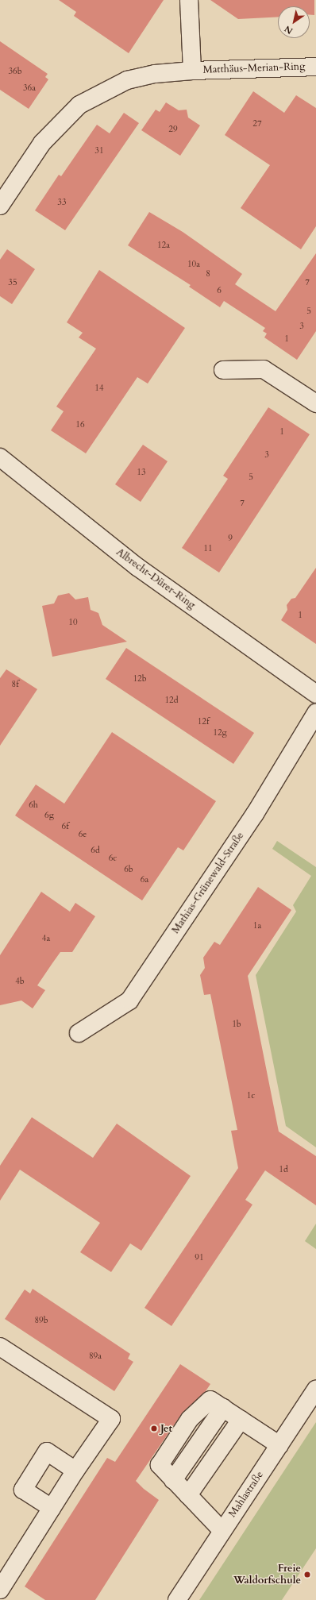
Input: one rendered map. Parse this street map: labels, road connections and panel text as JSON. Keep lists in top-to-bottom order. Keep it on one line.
{"streets":{"street":["Matthäus-Merian-Ring","Albrecht-Dürer-Ring","Mathias-Grünewald-Straße","Mahlastraße"]},"places":["Jet","Freie Waldorfschule"],"house_numbers":["36b","36a","27","29","31","33","12a","10a","8","35","7","6","5","3","1","14","16","1","3","13","5","7","9","11","1","10","12b","8f","12d","12f","12g","6h","6g","6f","6e","6d","6c","6b","6a","1a","4a","4b","1b","1c","1d","91","89b","89a"],"north":"bottom left"}
